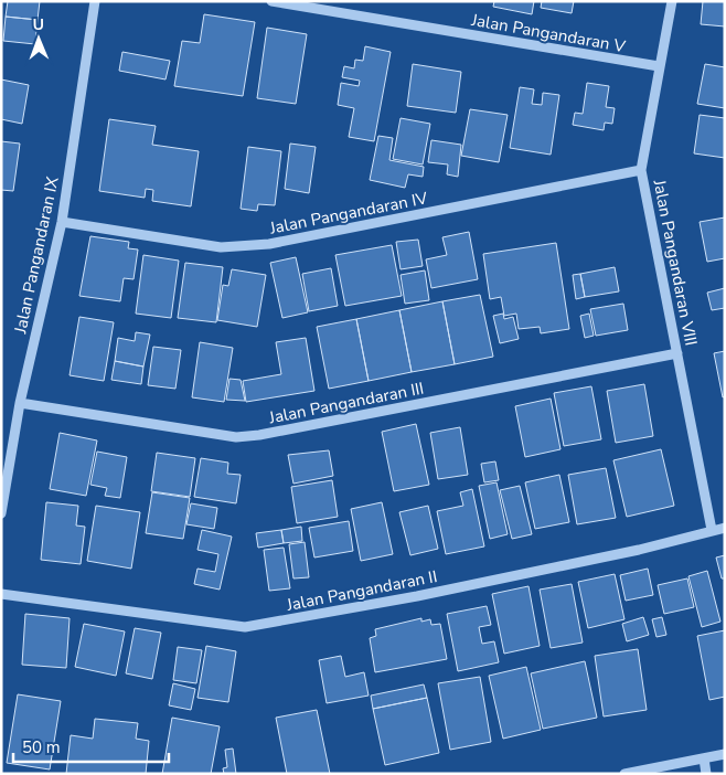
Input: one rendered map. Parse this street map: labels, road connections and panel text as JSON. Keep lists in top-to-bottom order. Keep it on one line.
{"streets":{"street":["Jalan Pangandaran V","Jalan Pangandaran IV","Jalan Pangandaran IX","Jalan Pangandaran VIII","Jalan Pangandaran III","Jalan Pangandaran II"]},"crossings":[["Jalan Pangandaran V","Jalan Pangandaran VIII"],["Jalan Pangandaran IV","Jalan Pangandaran IX"],["Jalan Pangandaran IV","Jalan Pangandaran VIII"],["Jalan Pangandaran IX","Jalan Pangandaran III"],["Jalan Pangandaran VIII","Jalan Pangandaran III"],["Jalan Pangandaran VIII","Jalan Pangandaran II"]],"scale_bar":"50 m","north":"top"}
